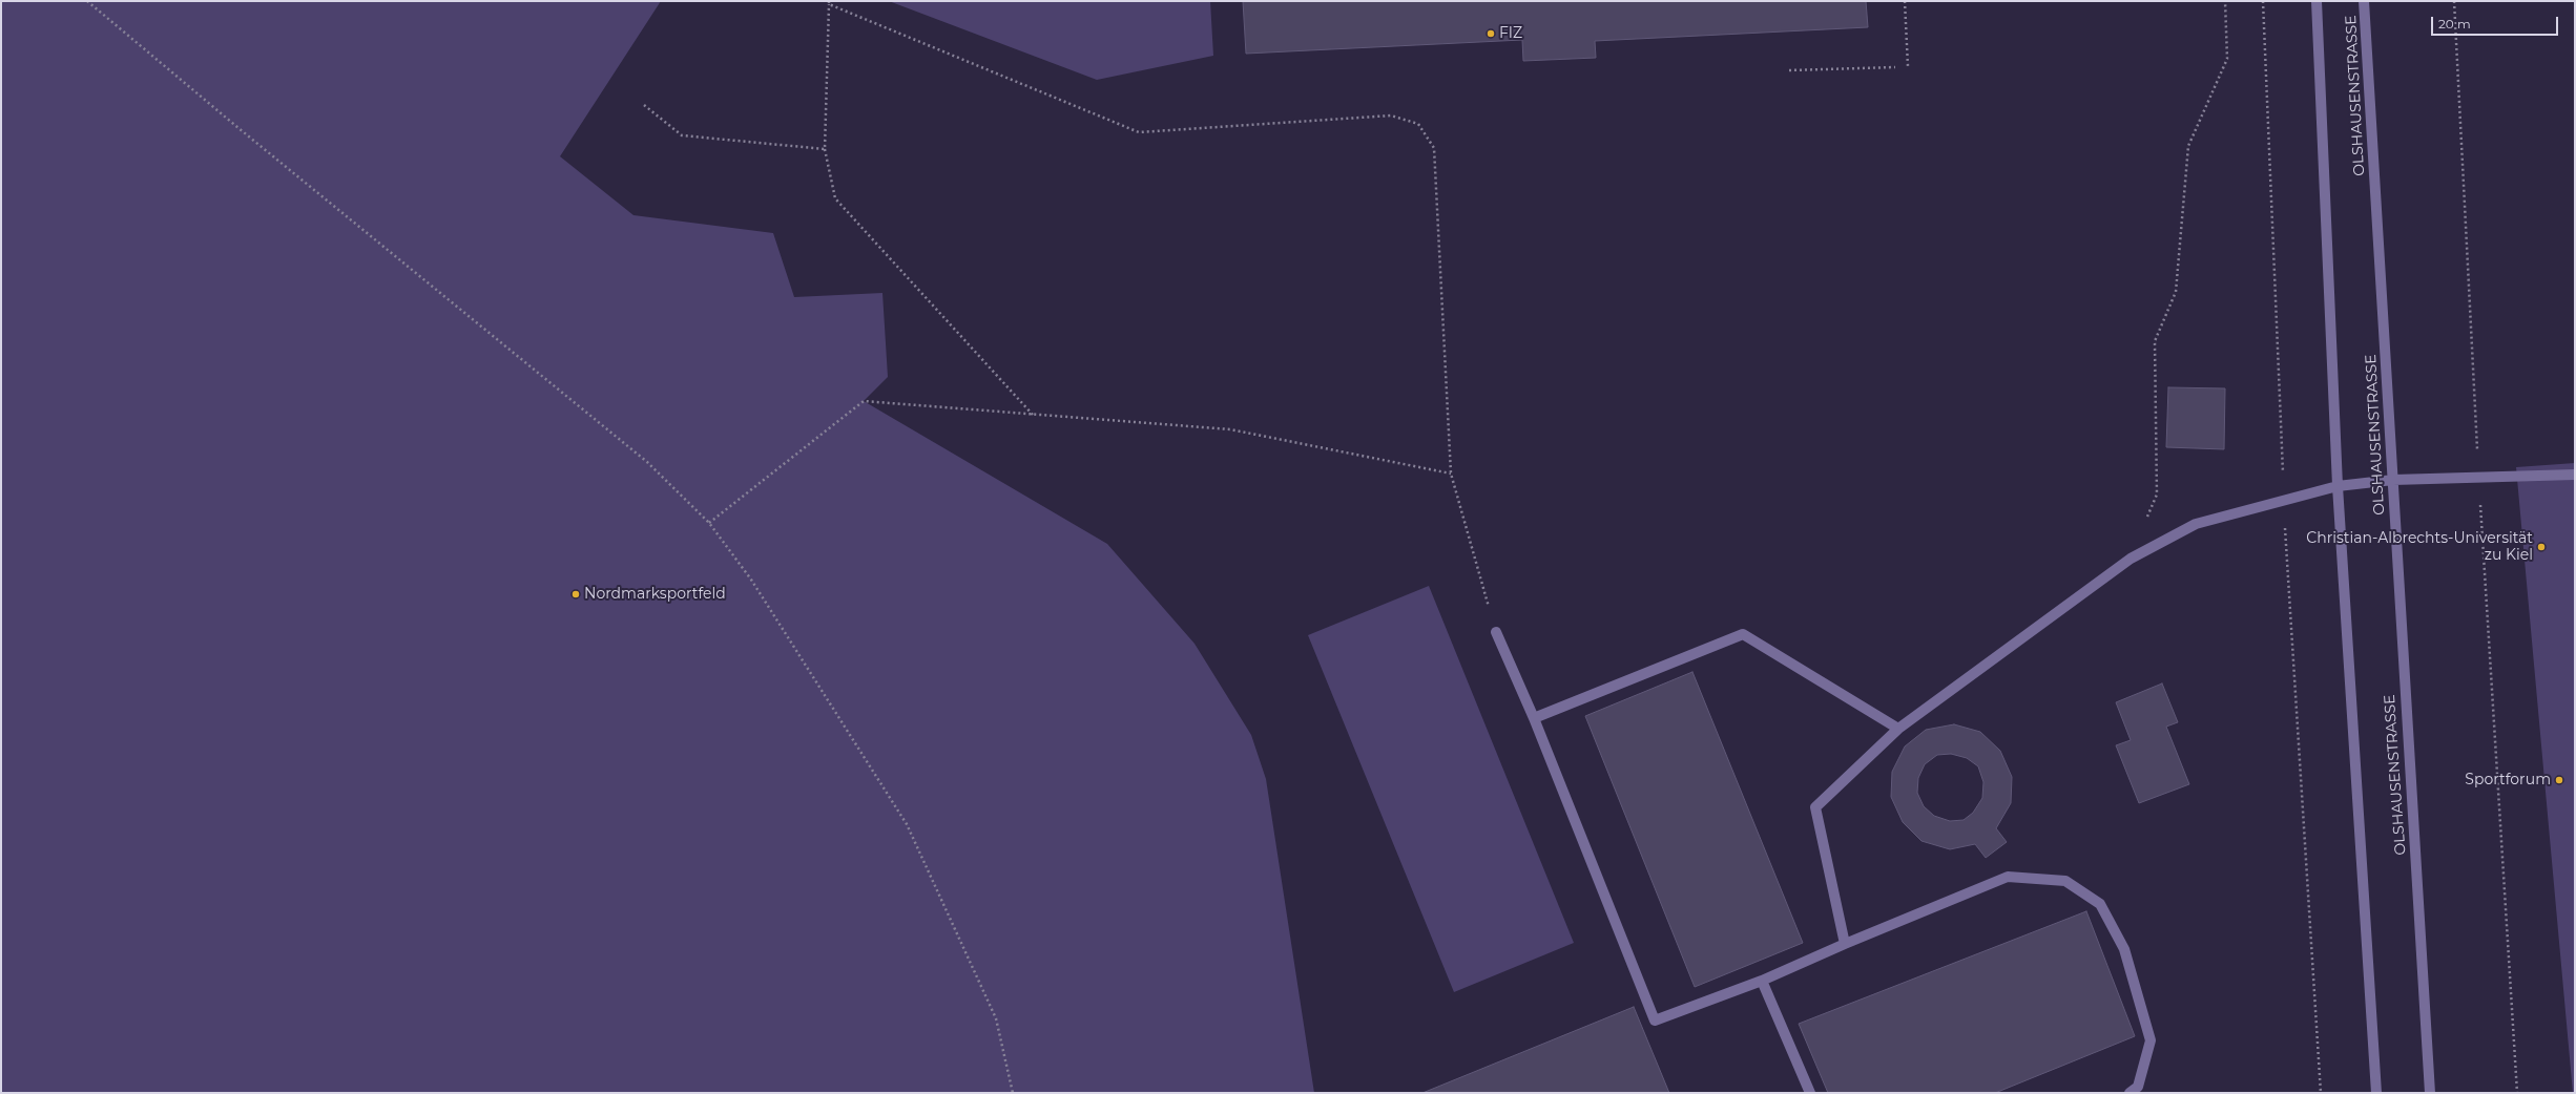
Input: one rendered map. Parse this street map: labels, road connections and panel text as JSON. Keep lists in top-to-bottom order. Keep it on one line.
{"streets":{"street":["OLSHAUSENSTRASSE"]},"places":["FIZ","Christian-Albrechts-Universität zu Kiel","Nordmarksportfeld","Sportforum"],"scale_bar":"20 m"}
